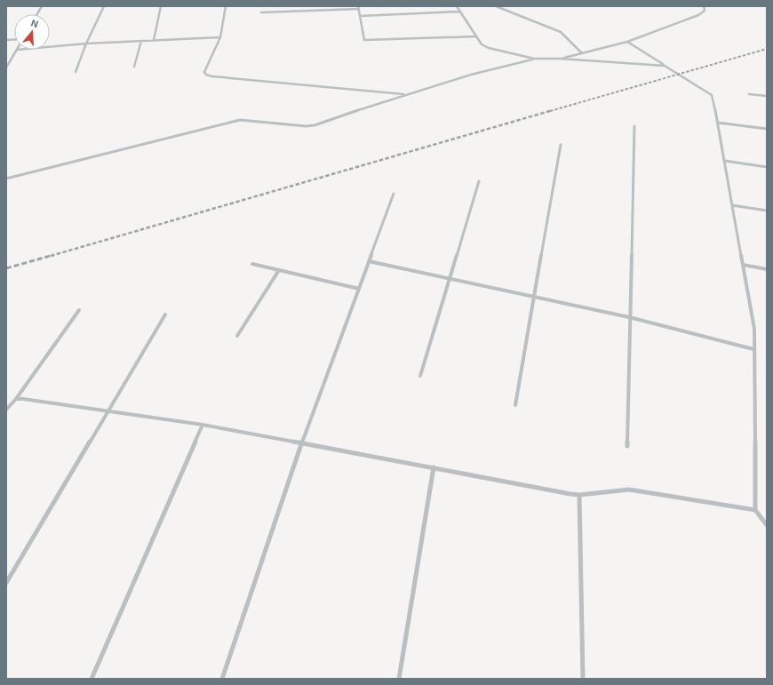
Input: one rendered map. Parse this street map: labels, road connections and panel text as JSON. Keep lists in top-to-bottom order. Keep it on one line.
{"north":"top"}
